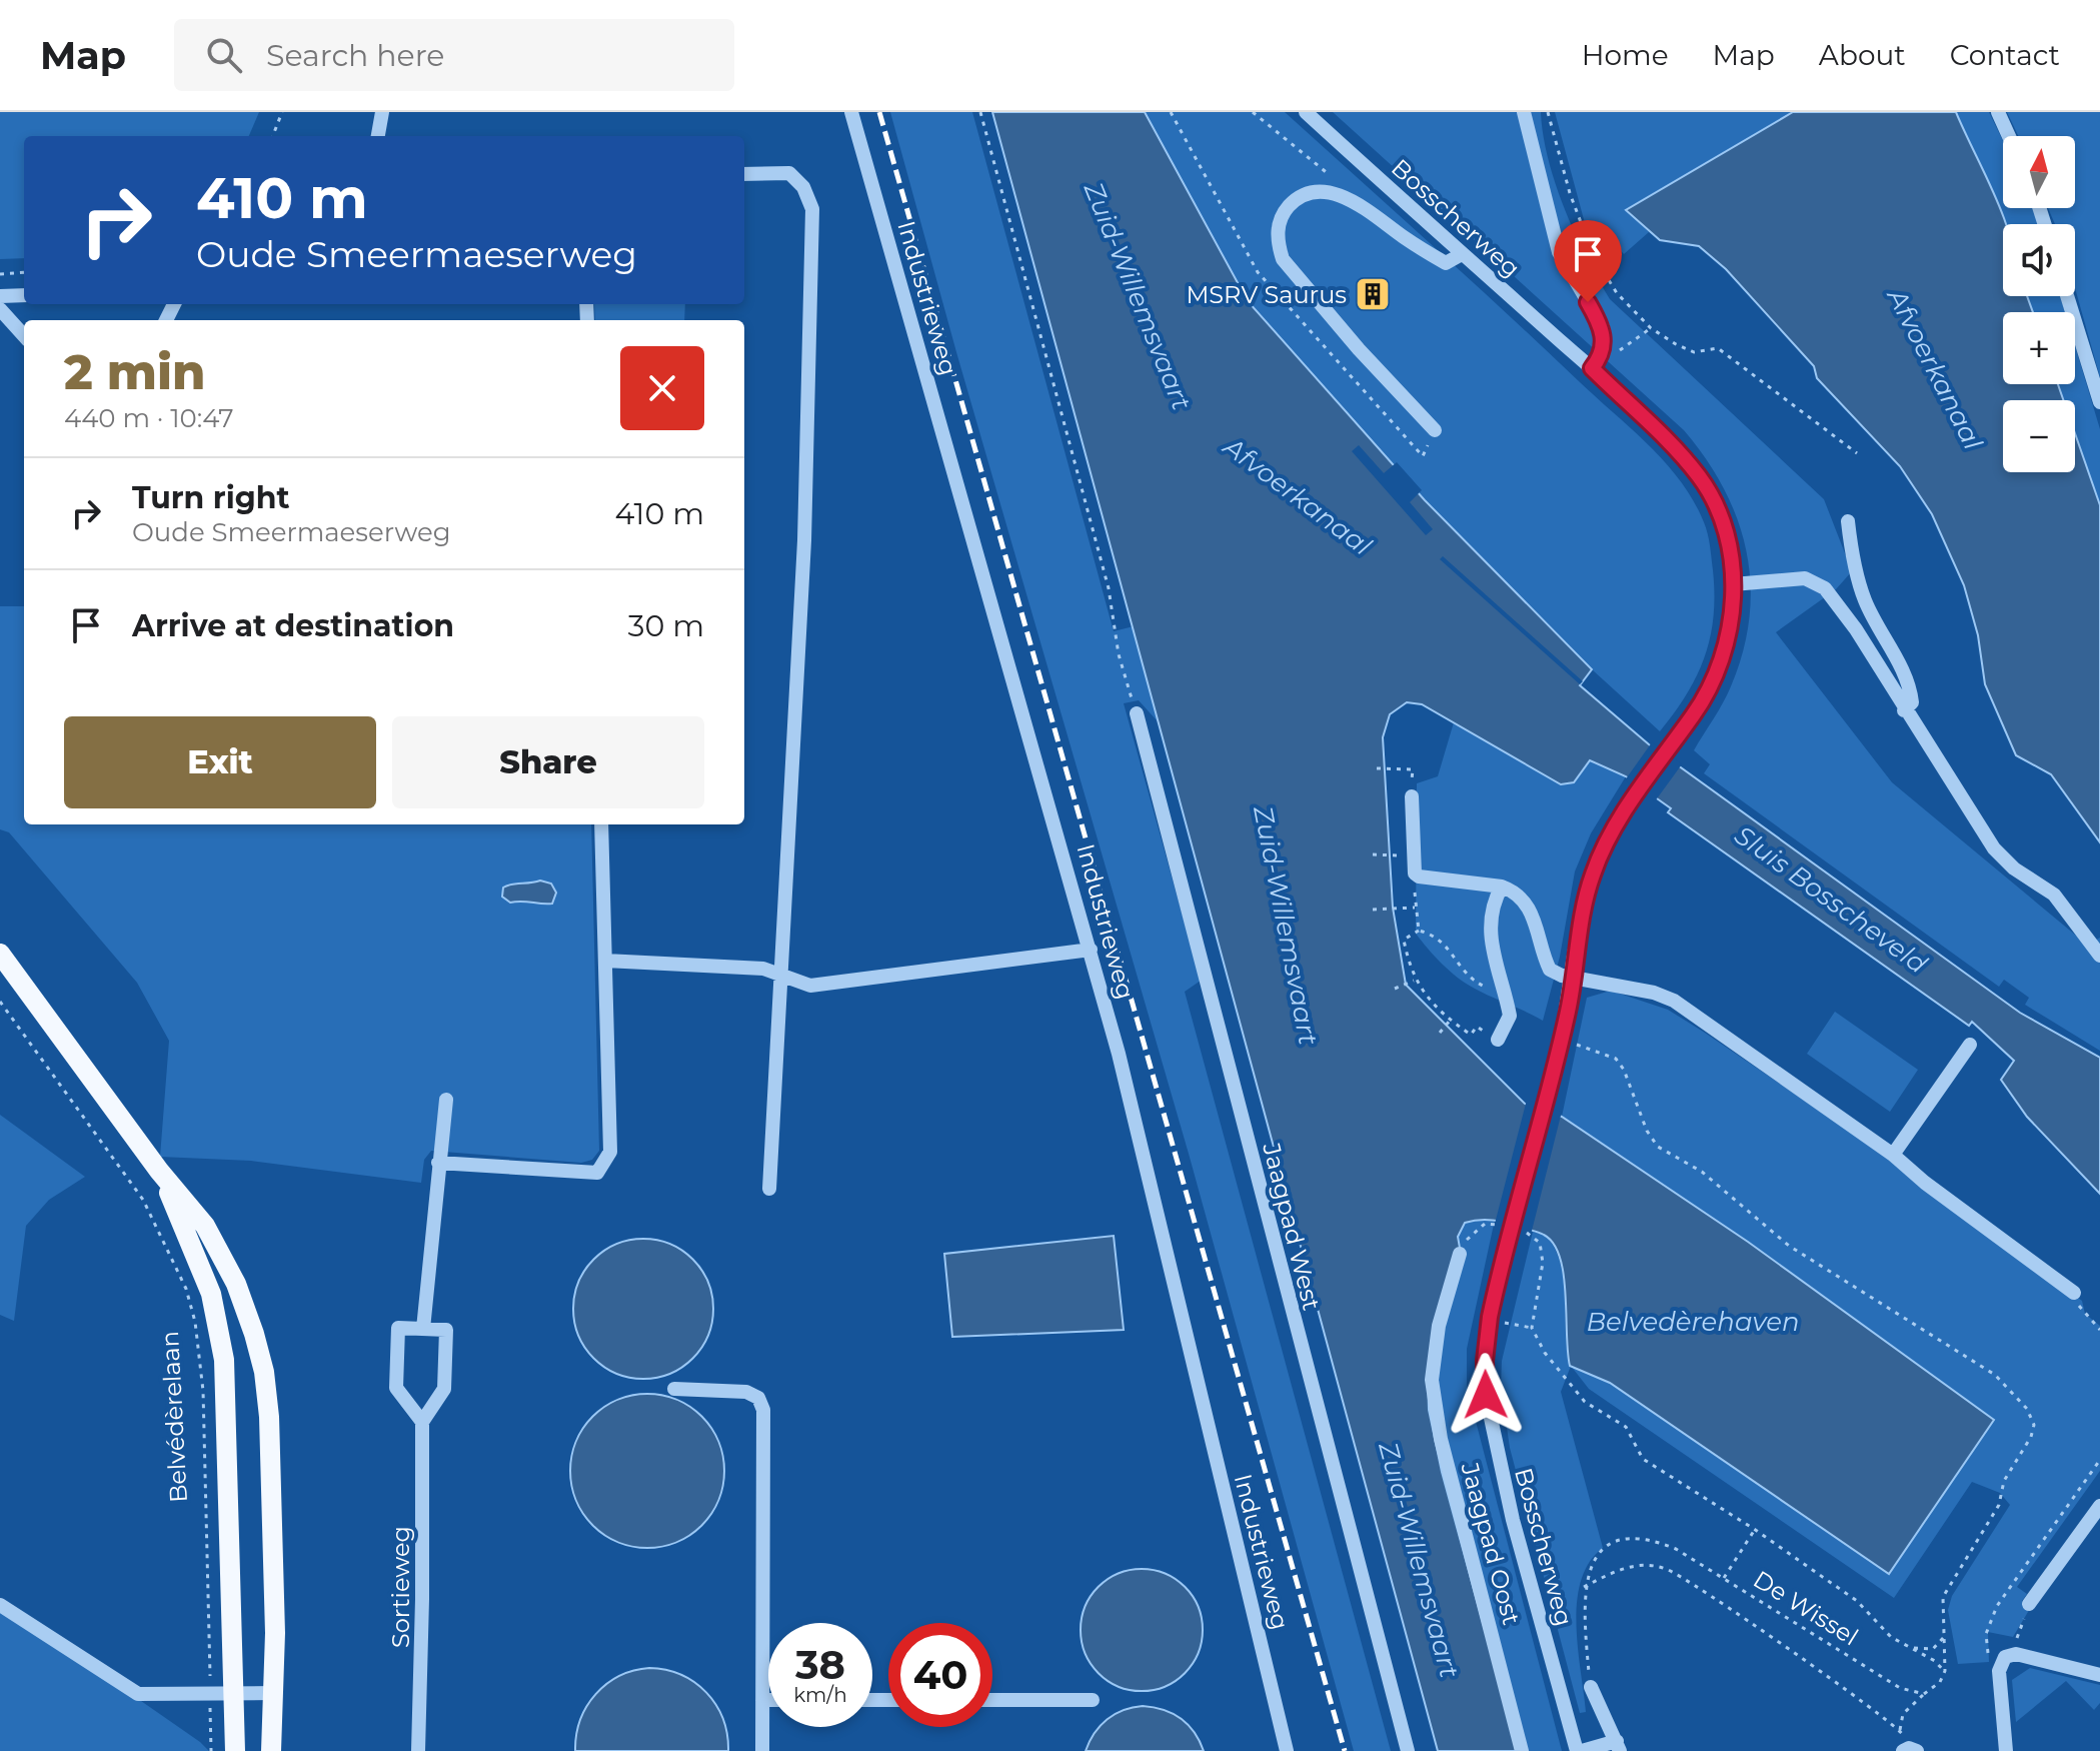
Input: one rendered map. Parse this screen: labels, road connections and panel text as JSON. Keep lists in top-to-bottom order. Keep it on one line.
{"streets":{"main road":["Belvédèrelaan"],"street":["Bosscherweg","Industrieweg","Jaagpad West","Jaagpad Oost","Sortieweg"],"path":["De Wissel"]},"water":["Zuid-Willemsvaart","Afvoerkanaal","Sluis Bosscheveld","Belvedèrehaven"],"places":{"building":["MSRV Saurus"]},"north":"top","page":{"header":"Map","search":"Search here","nav":["Home","Map","About","Contact"],"map_buttons":["+","−"],"turn":["410 m","Oude Smeermaeserweg"],"heading":["2 min","440 m · 10:47"],"list":[{"name":"Turn right","note":"Oude Smeermaeserweg","value":"410 m"},{"name":"Arrive at destination","value":"30 m"}],"buttons":["Exit","Share"],"speed":"38 km/h","limit":"40"}}
